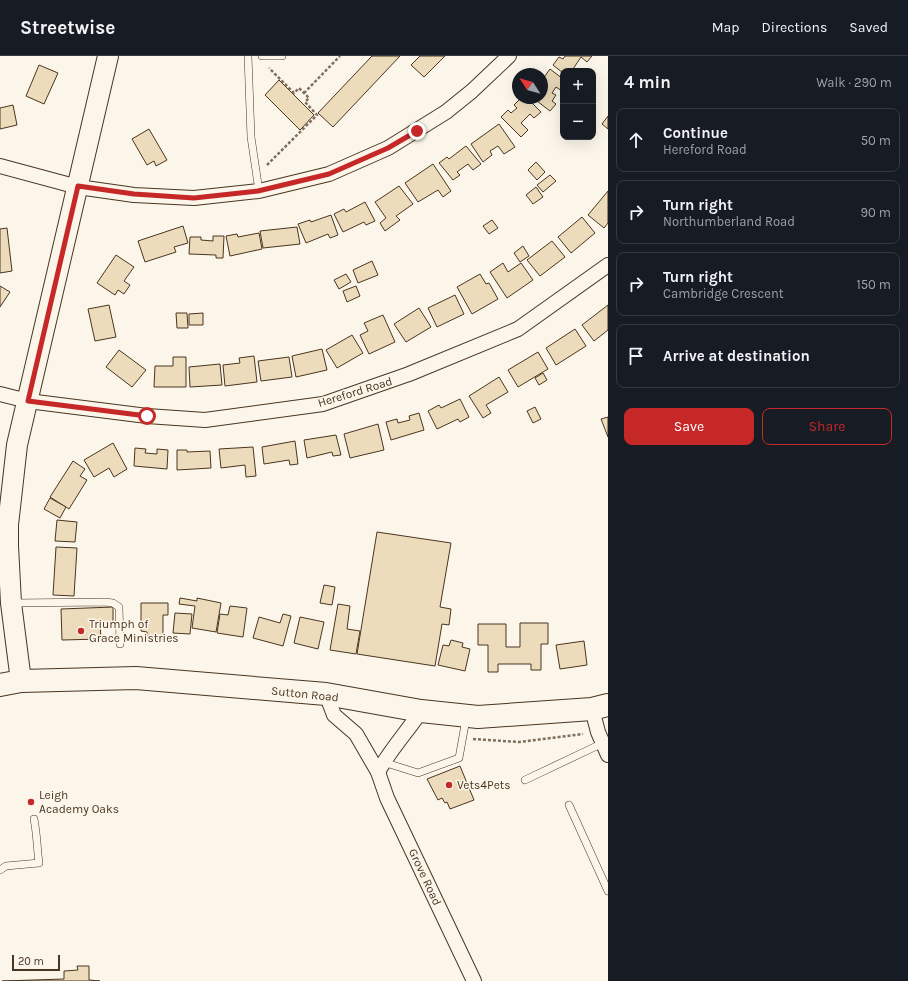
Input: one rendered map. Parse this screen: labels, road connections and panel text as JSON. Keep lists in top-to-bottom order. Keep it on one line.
{"streets":{"main road":["Sutton Road"],"street":["Hereford Road","Grove Road"]},"crossings":[["Sutton Road","Grove Road"]],"places":["Triumph of Grace Ministries","Vets4Pets","Leigh Academy Oaks"],"scale_bar":"20 m","north":"top left","page":{"header":"Streetwise","nav":["Map","Directions","Saved"],"heading":["4 min","Walk · 290 m"],"map_buttons":["+","−"],"list":[["Continue","Hereford Road","50 m"],["Turn right","Northumberland Road","90 m"],["Turn right","Cambridge Crescent","150 m"],"Arrive at destination"],"buttons":["Save","Share"],"scale":"20 m"}}
